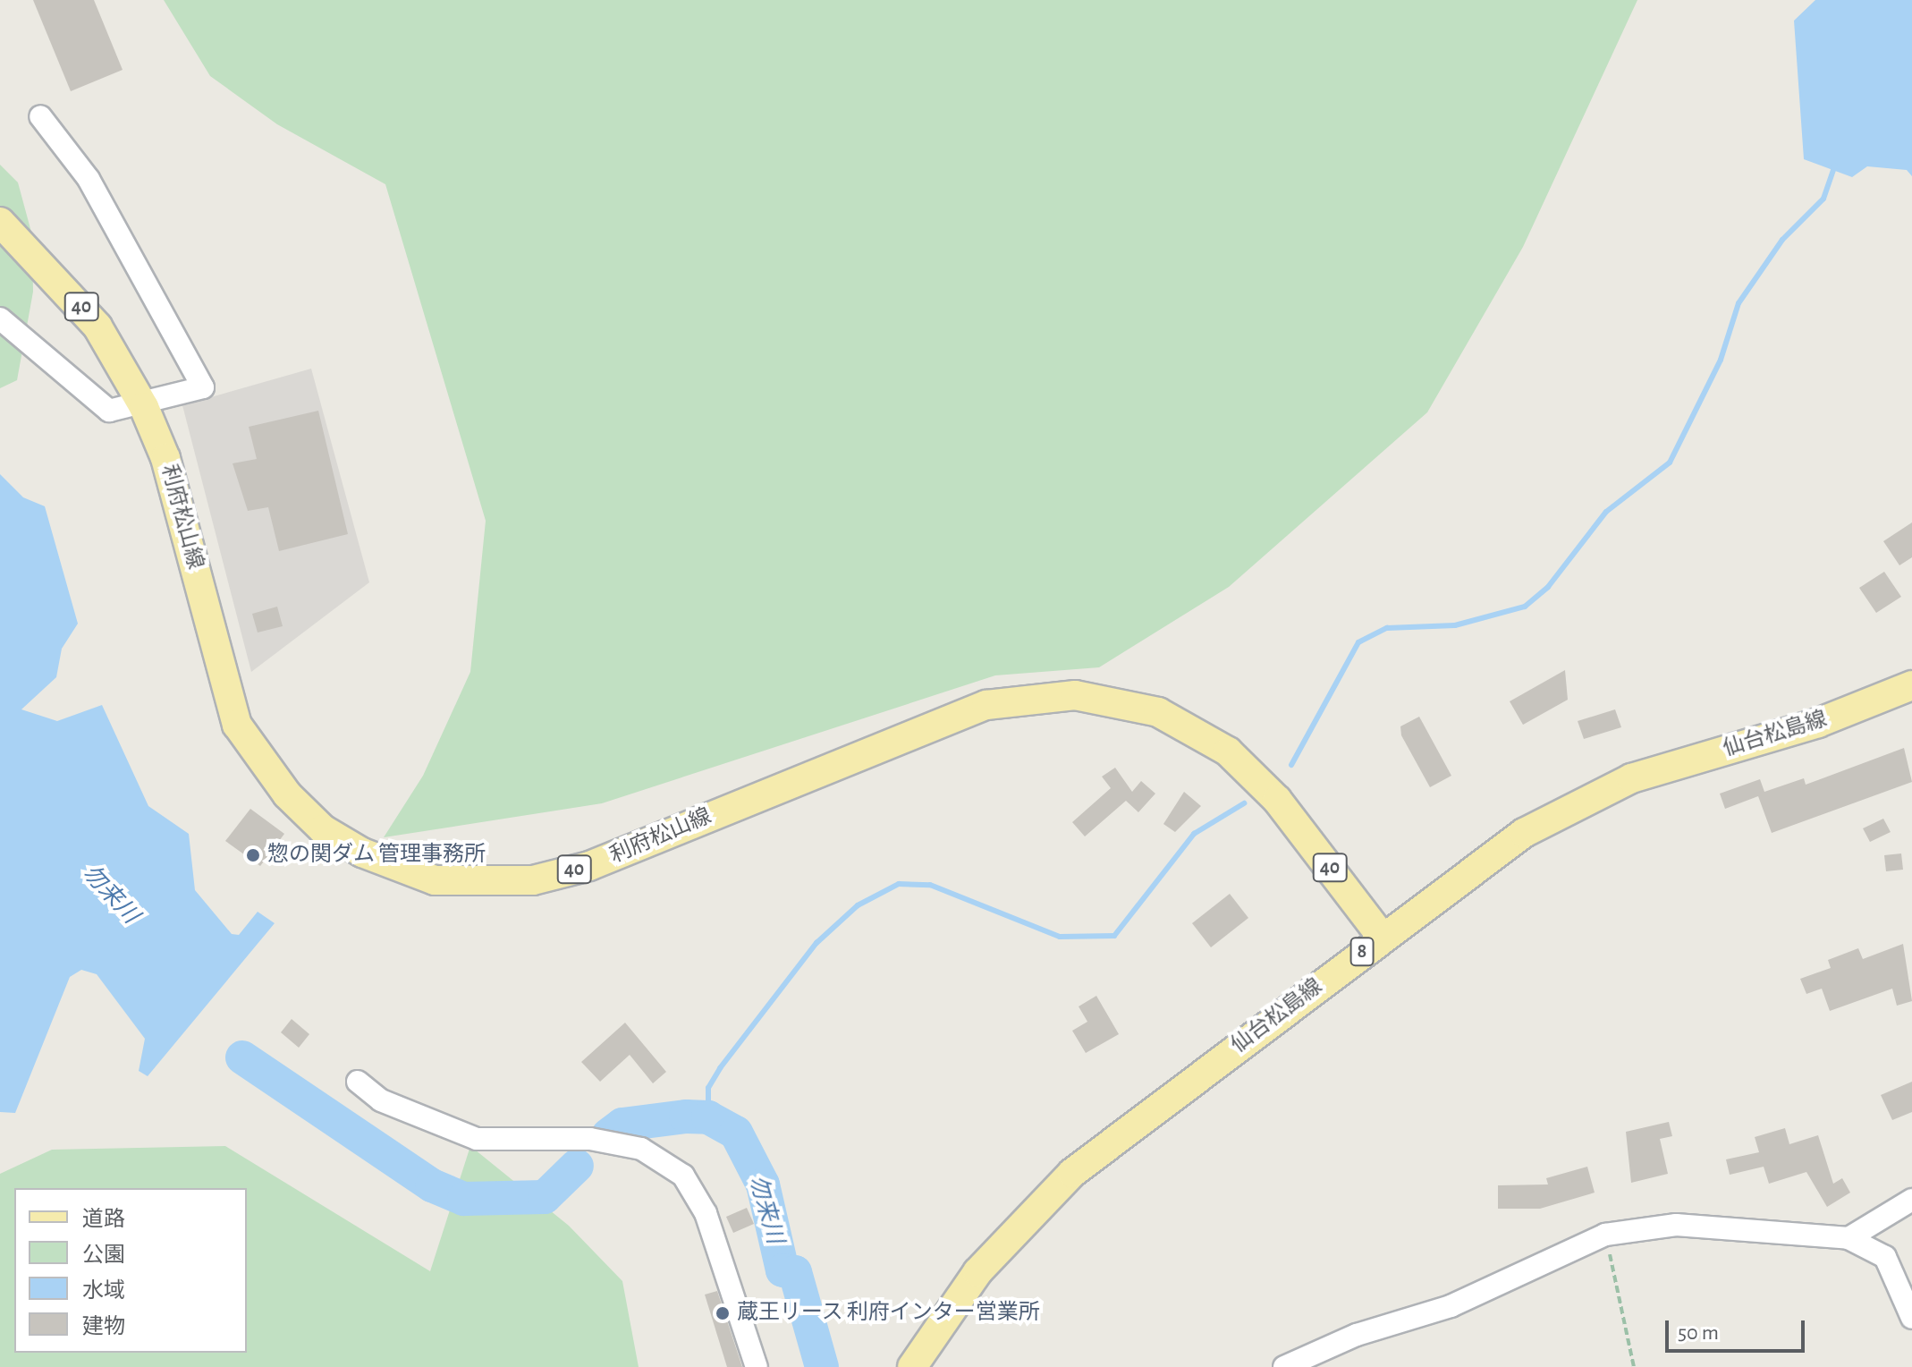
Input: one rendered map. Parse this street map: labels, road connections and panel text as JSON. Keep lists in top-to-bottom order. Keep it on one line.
{"streets":{"main road":["40","利府松山線","仙台松島線","8"]},"crossings":[["利府松山線","仙台松島線"]],"water":["勿来川"],"places":["惣の関ダム 管理事務所","蔵王リース 利府インター営業所"],"legend":["道路","公園","水域","建物"],"scale_bar":"50 m"}
